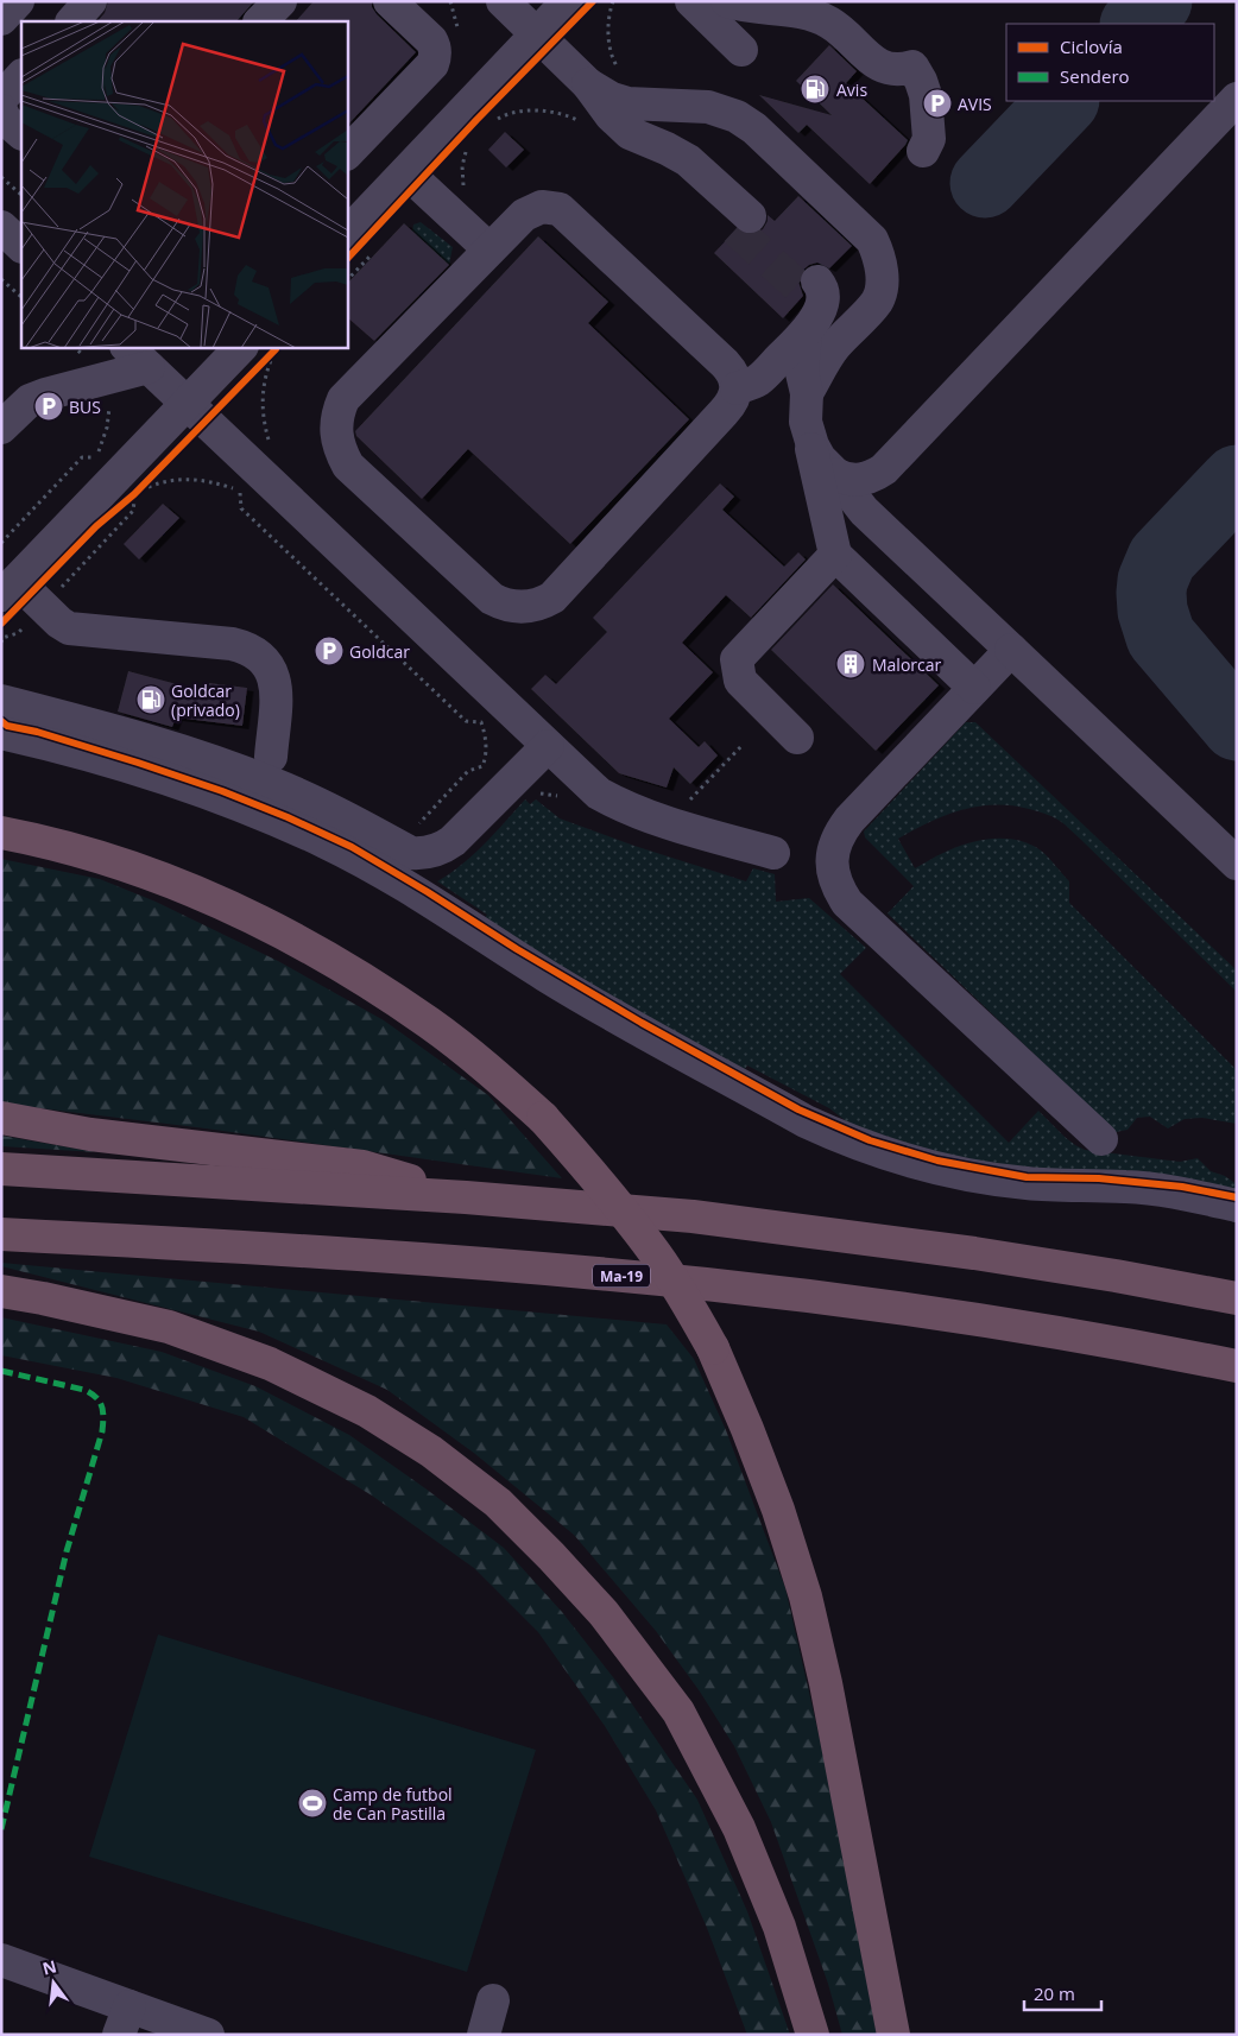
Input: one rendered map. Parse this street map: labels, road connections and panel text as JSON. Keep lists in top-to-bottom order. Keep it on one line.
{"streets":{"highway":["Ma-19"]},"places":{"fuel station":["Avis","Goldcar (privado)"],"parking":["AVIS","BUS","Goldcar"],"building":["Malorcar"],"sports":["Camp de futbol de Can Pastilla"]},"legend":["Ciclovía","Sendero"],"scale_bar":"20 m","north":"top"}
